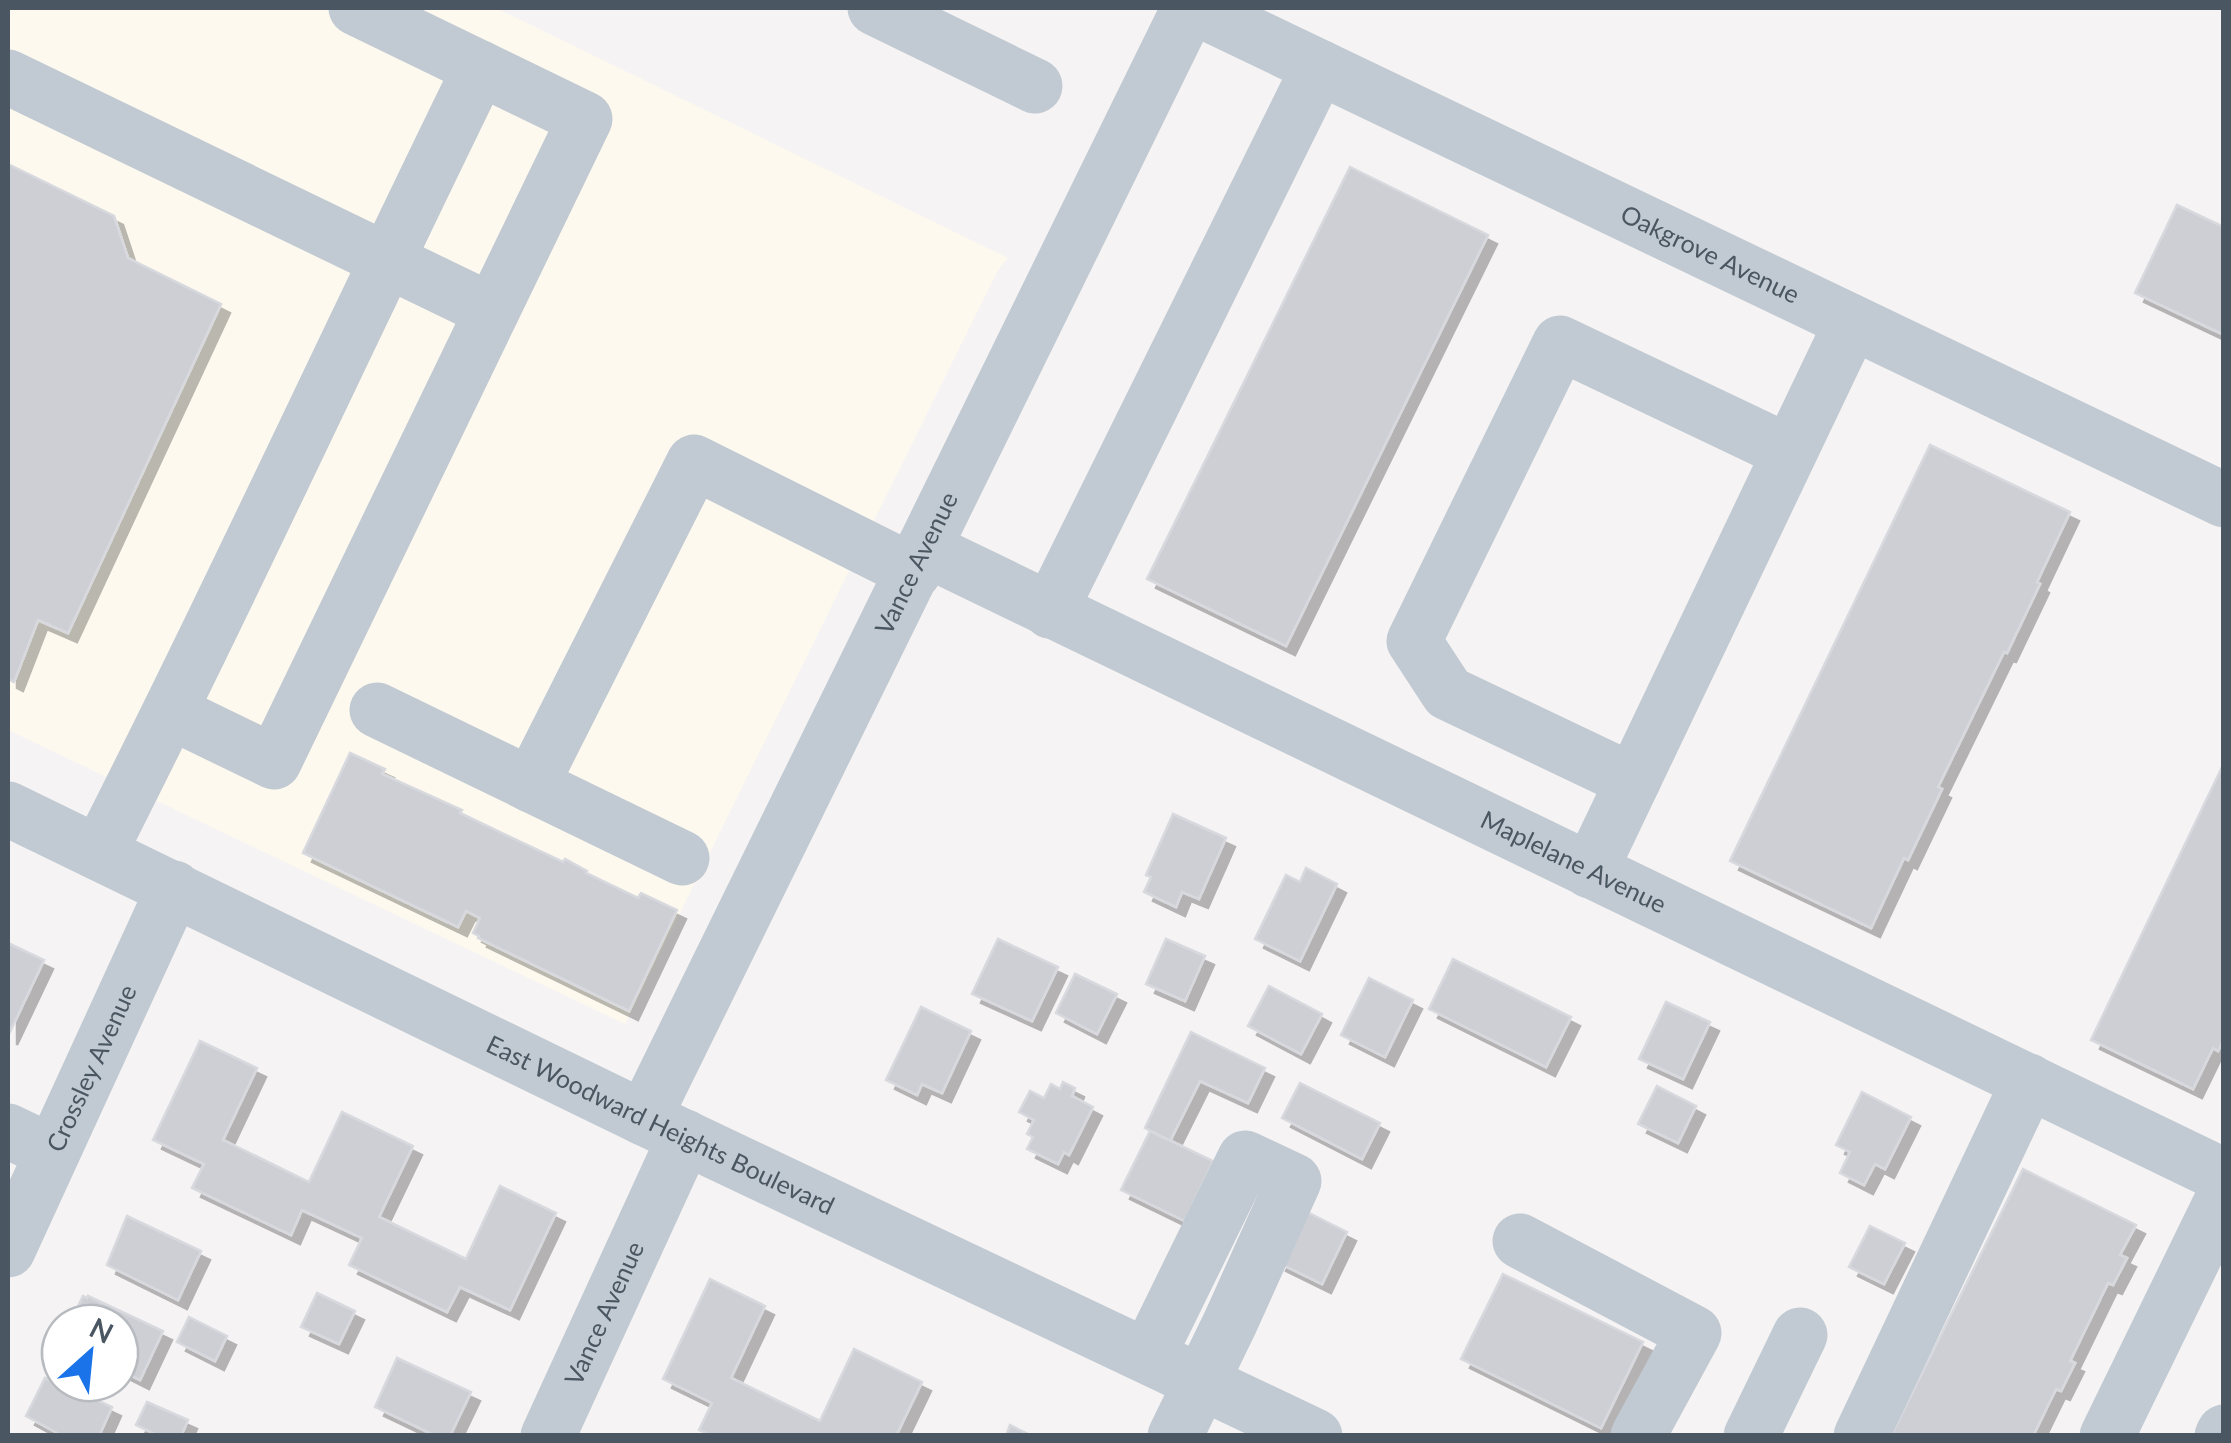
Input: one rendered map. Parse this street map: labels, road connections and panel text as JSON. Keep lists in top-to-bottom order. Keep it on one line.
{"streets":{"street":["Oakgrove Avenue","Vance Avenue","Maplelane Avenue","Crossley Avenue","East Woodward Heights Boulevard"]},"crossings":[["Oakgrove Avenue","Vance Avenue"],["Vance Avenue","Maplelane Avenue"],["Vance Avenue","East Woodward Heights Boulevard"],["Crossley Avenue","East Woodward Heights Boulevard"]],"north":"top right"}
